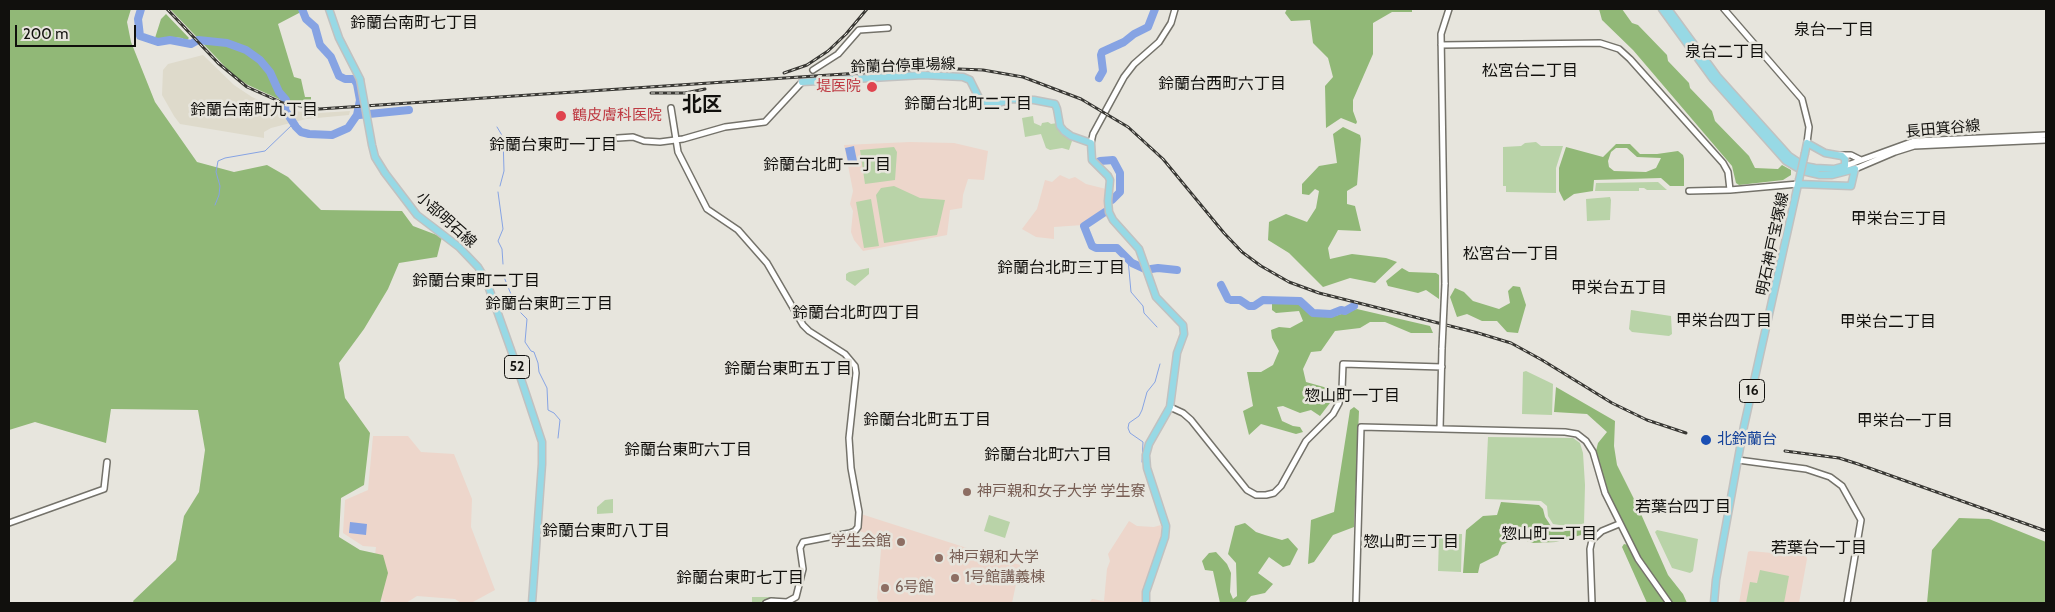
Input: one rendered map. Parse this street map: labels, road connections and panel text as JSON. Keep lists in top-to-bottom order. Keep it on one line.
{"streets":{"main road":["鈴蘭台停車場線","小部明石線","明石神戸宝塚線","52","16"],"street":["長田箕谷線"]},"crossings":[["長田箕谷線","明石神戸宝塚線"]],"districts":["鈴蘭台南町七丁目","泉台一丁目","泉台二丁目","松宮台二丁目","鈴蘭台西町六丁目","鈴蘭台北町二丁目","北区","鈴蘭台南町九丁目","鈴蘭台東町一丁目","鈴蘭台北町一丁目","甲栄台三丁目","松宮台一丁目","鈴蘭台北町三丁目","鈴蘭台東町二丁目","甲栄台五丁目","鈴蘭台東町三丁目","鈴蘭台北町四丁目","甲栄台四丁目","甲栄台二丁目","鈴蘭台東町五丁目","惣山町一丁目","鈴蘭台北町五丁目","甲栄台一丁目","鈴蘭台東町六丁目","鈴蘭台北町六丁目","若葉台四丁目","鈴蘭台東町八丁目","惣山町二丁目","惣山町三丁目","若葉台一丁目","鈴蘭台東町七丁目"],"places":["堤医院","鶴皮膚科医院","北鈴蘭台","神戸親和女子大学 学生寮","学生会館","神戸親和大学","1号館講義棟","6号館"],"scale_bar":"200 m"}
